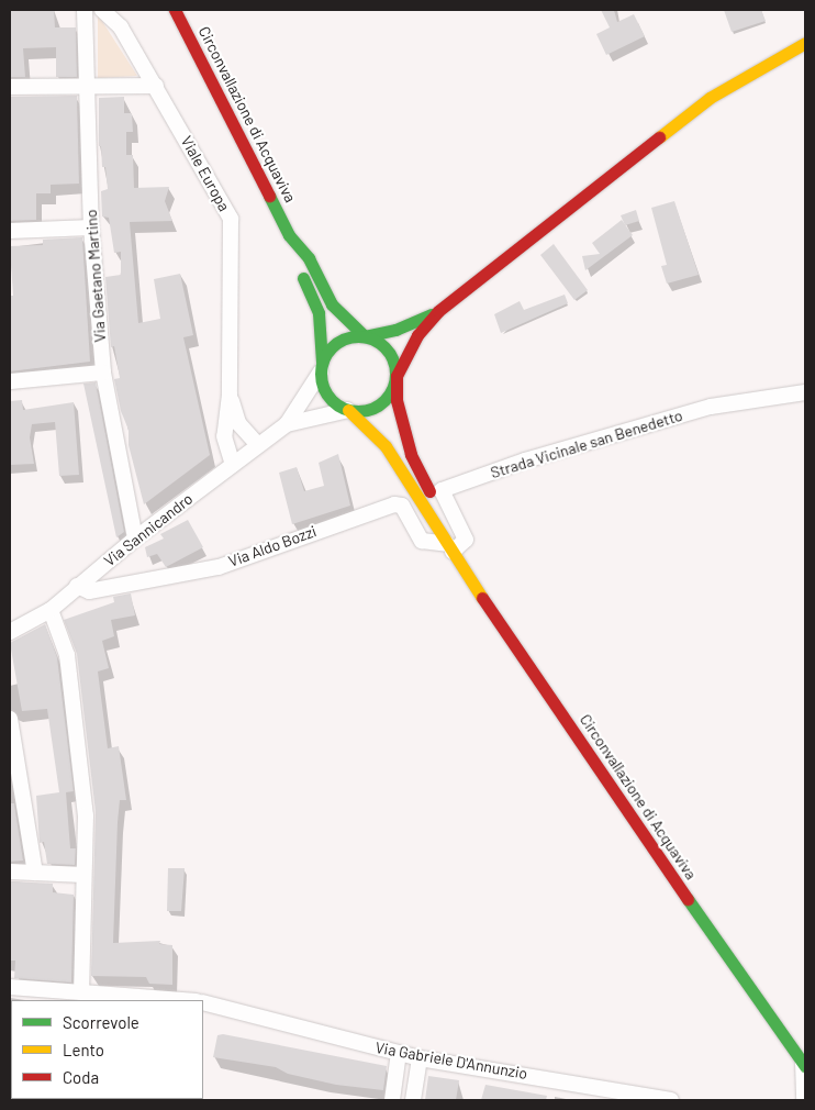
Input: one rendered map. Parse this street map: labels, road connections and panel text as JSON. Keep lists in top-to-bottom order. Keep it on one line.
{"streets":{"main road":["Circonvallazione di Acquaviva"],"street":["Viale Europa","Via Gaetano Martino","Strada Vicinale san Benedetto","Via Sannicandro","Via Aldo Bozzi","Via Gabriele D'Annunzio"]},"crossings":[["Circonvallazione di Acquaviva","Strada Vicinale san Benedetto"],["Circonvallazione di Acquaviva","Via Aldo Bozzi"],["Viale Europa","Via Sannicandro"],["Via Gaetano Martino","Via Sannicandro"],["Strada Vicinale san Benedetto","Via Aldo Bozzi"],["Via Sannicandro","Via Aldo Bozzi"]],"legend":["Scorrevole","Lento","Coda"]}
